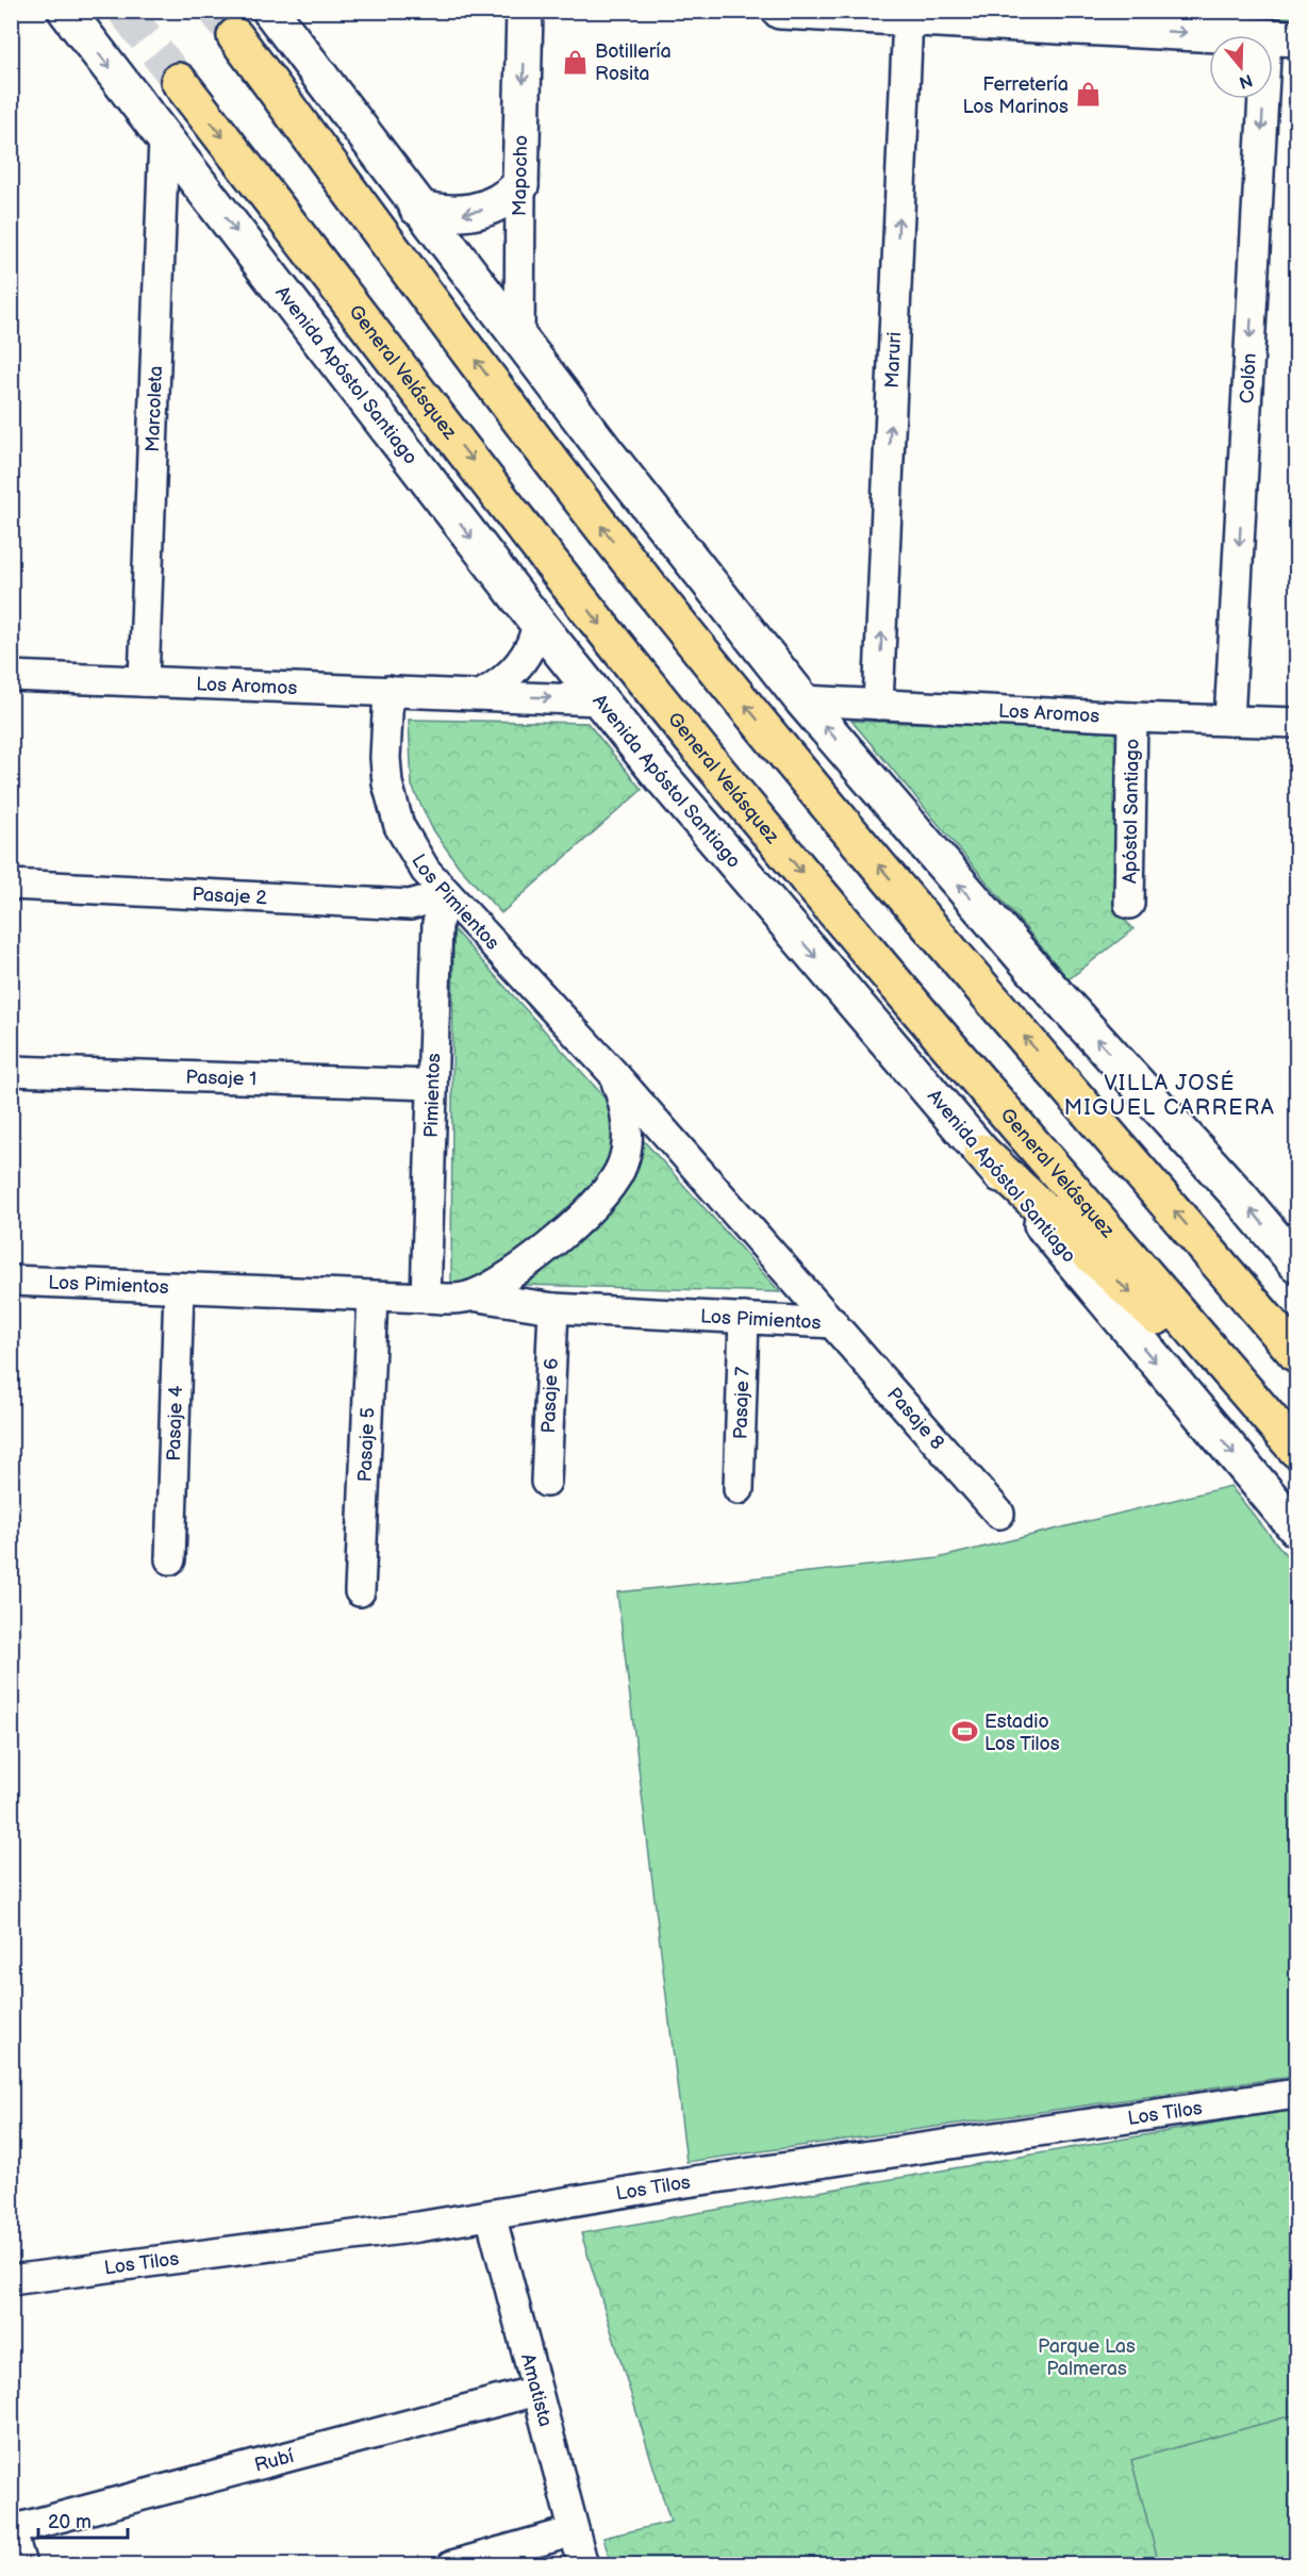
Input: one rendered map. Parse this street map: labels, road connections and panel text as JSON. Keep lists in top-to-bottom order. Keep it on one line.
{"streets":{"highway":["General Velásquez"],"main road":["Mapocho","Avenida Apóstol Santiago"],"street":["Maruri","Colón","Marcoleta","Los Aromos","Apóstol Santiago","Pasaje 2","Los Pimientos","Pasaje 1","Pimientos","Pasaje 6","Pasaje 7","Pasaje 8","Pasaje 4","Pasaje 5","Los Tilos","Amatista","Rubí"]},"crossings":[["Maruri","Los Aromos"],["Avenida Apóstol Santiago","Marcoleta"],["Avenida Apóstol Santiago","Los Aromos"],["Colón","Los Aromos"],["Marcoleta","Los Aromos"],["Los Aromos","Apóstol Santiago"],["Los Aromos","Los Pimientos"],["Pasaje 2","Los Pimientos"],["Pasaje 2","Pimientos"],["Los Pimientos","Pimientos"],["Los Pimientos","Pasaje 6"],["Los Pimientos","Pasaje 7"],["Los Pimientos","Pasaje 8"],["Los Pimientos","Pasaje 4"],["Los Pimientos","Pasaje 5"],["Pasaje 1","Pimientos"],["Los Tilos","Amatista"],["Amatista","Rubí"]],"one_way":["Mapocho","Maruri","Colón"],"districts":["VILLA JOSÉ MIGUEL CARRERA"],"parks":["Parque Las Palmeras"],"places":{"shop":["Botillería Rosita","Ferretería Los Marinos"],"sports":["Estadio Los Tilos"]},"scale_bar":"20 m","north":"bottom"}
